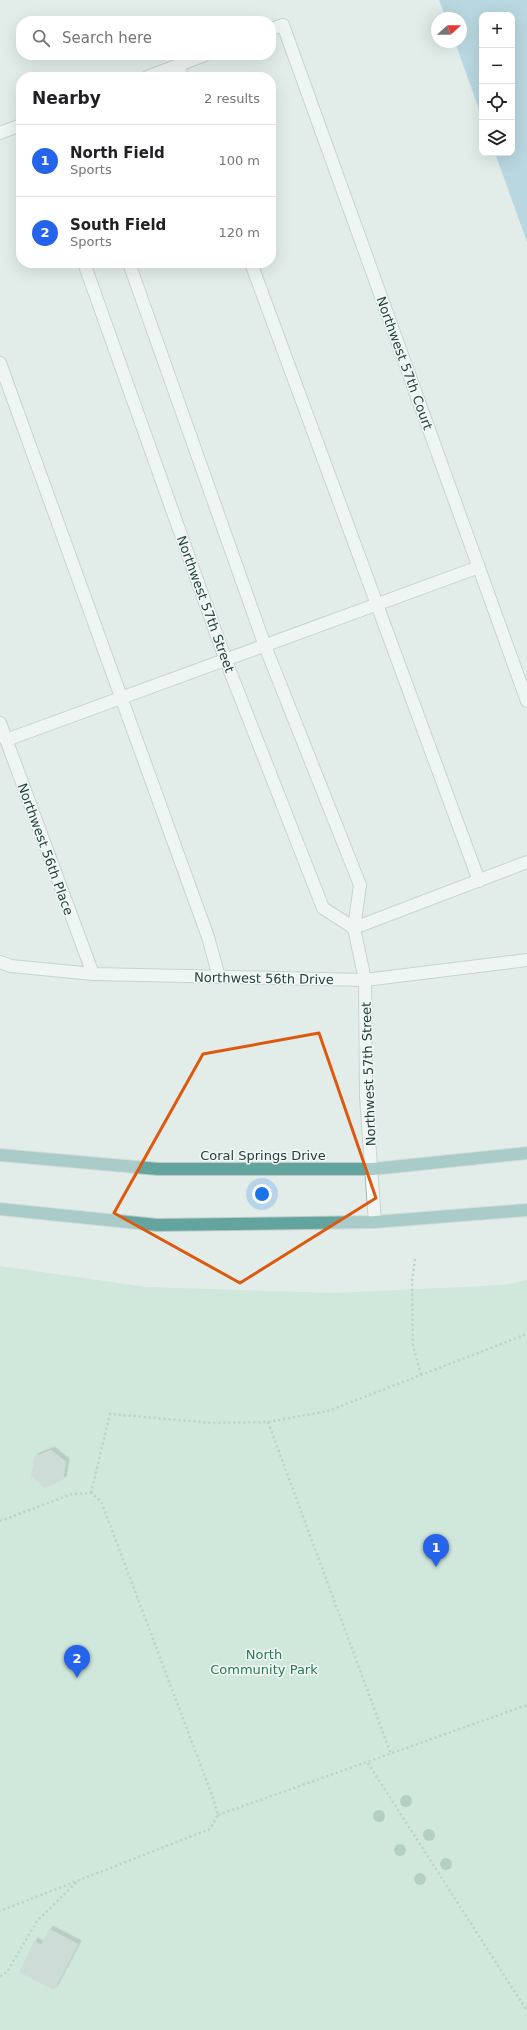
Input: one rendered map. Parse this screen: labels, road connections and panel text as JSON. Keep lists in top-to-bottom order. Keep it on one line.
{"streets":{"main road":["Coral Springs Drive"],"street":["Northwest 57th Court","Northwest 57th Street","Northwest 56th Place","Northwest 56th Drive"]},"crossings":[["Northwest 57th Street","Northwest 56th Drive"],["Northwest 57th Street","Coral Springs Drive"],["Northwest 56th Place","Northwest 56th Drive"]],"parks":["North Community Park"],"north":"right","page":{"map_buttons":["+","−"],"search":"Search here","heading":["Nearby","2 results"],"list":[{"mark":"1","name":"North Field","note":"Sports","value":"100 m"},{"mark":"2","name":"South Field","note":"Sports","value":"120 m"}],"pins":["1","2"]}}
